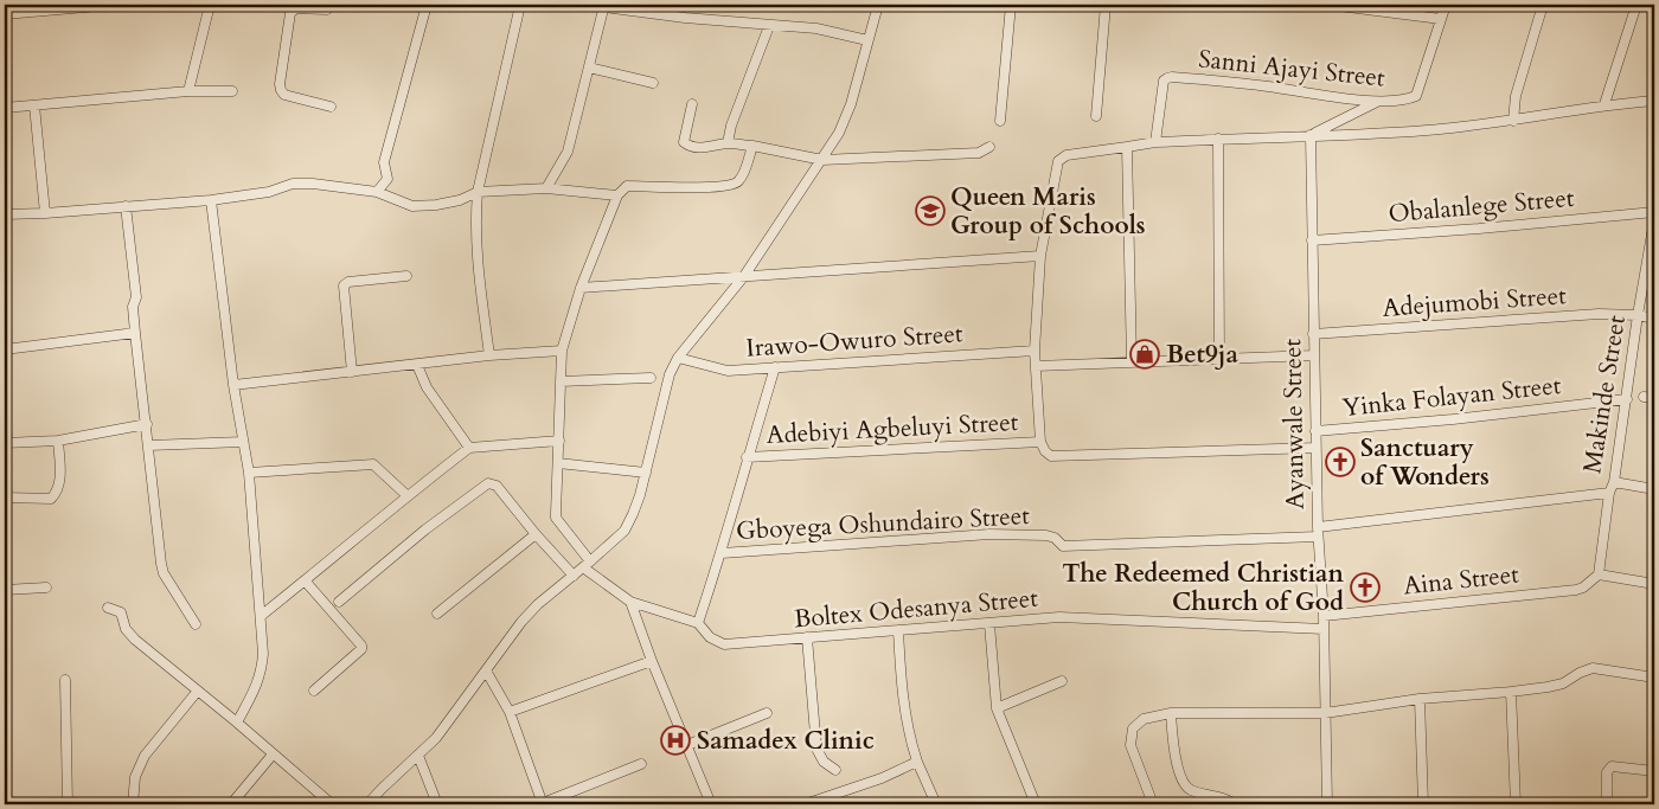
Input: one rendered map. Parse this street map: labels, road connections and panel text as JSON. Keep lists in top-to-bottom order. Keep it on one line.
{"streets":{"street":["Sanni Ajayi Street","Obalanlege Street","Adejumobi Street","Irawo-Owuro Street","Makinde Street","Yinka Folayan Street","Ayanwale Street","Adebiyi Agbeluyi Street","Gboyega Oshundairo Street","Aina Street","Boltex Odesanya Street"]},"crossings":[["Obalanlege Street","Ayanwale Street"],["Adejumobi Street","Makinde Street"],["Adejumobi Street","Ayanwale Street"],["Makinde Street","Yinka Folayan Street"],["Makinde Street","Aina Street"],["Yinka Folayan Street","Ayanwale Street"],["Ayanwale Street","Gboyega Oshundairo Street"],["Ayanwale Street","Aina Street"],["Ayanwale Street","Boltex Odesanya Street"]],"places":{"school or university":["Queen Maris Group of Schools"],"shop":["Bet9ja"],"church":["Sanctuary of Wonders","The Redeemed Christian Church of God"],"hospital":["Samadex Clinic"]}}
